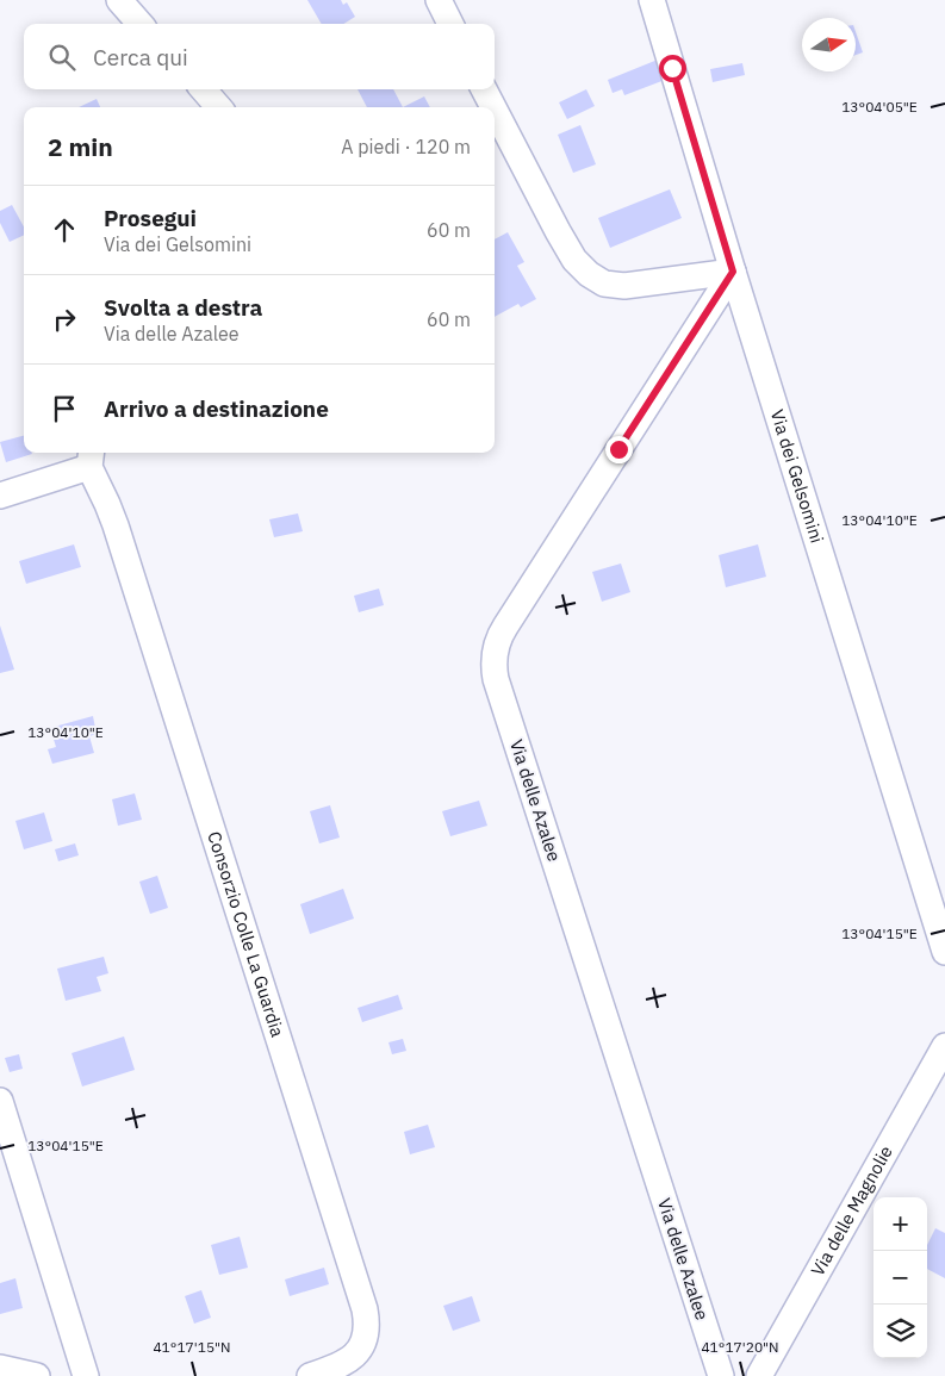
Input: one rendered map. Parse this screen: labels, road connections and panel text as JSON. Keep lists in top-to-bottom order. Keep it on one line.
{"streets":{"street":["Via dei Gelsomini","Via delle Azalee","Consorzio Colle La Guardia","Via delle Magnolie"]},"crossings":[["Via dei Gelsomini","Via delle Azalee"]],"north":"right","page":{"search":"Cerca qui","heading":["2 min","A piedi · 120 m"],"list":[["Prosegui","Via dei Gelsomini","60 m"],["Svolta a destra","Via delle Azalee","60 m"],"Arrivo a destinazione"],"map_buttons":["+","−"]},"coordinates":["13°04'05\"E","13°04'10\"E","13°04'15\"E","41°17'15\"N","41°17'20\"N"]}
